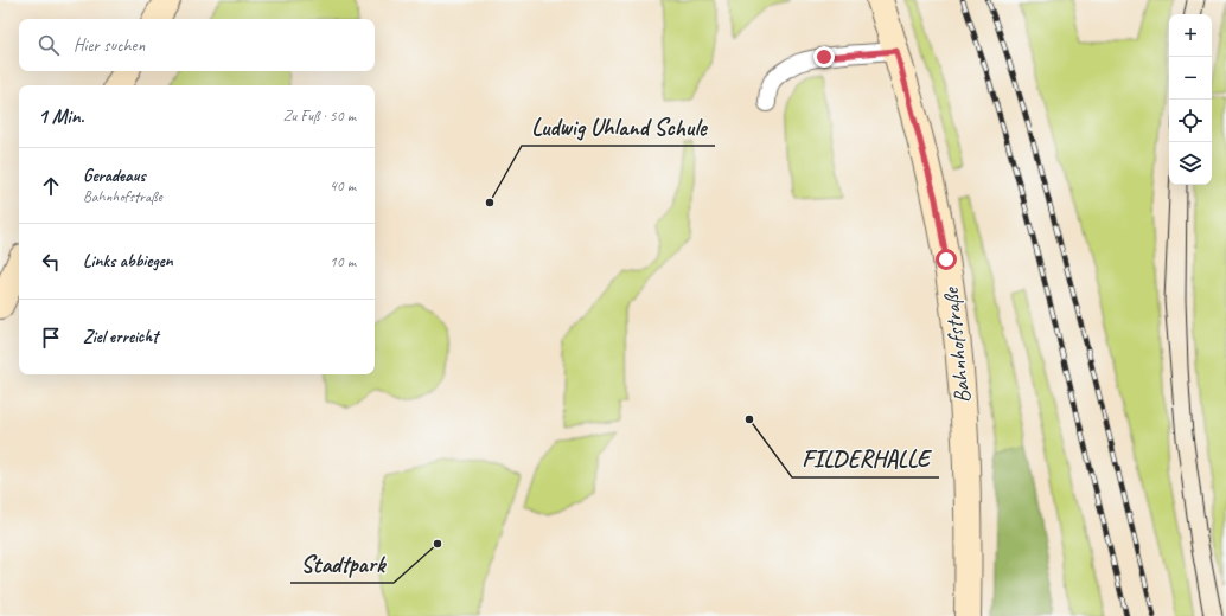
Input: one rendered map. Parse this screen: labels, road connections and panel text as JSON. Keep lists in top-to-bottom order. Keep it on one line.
{"streets":{"street":["Bahnhofstraße"]},"places":["Ludwig Uhland Schule","FILDERHALLE","Stadtpark"],"page":{"map_buttons":["+","−"],"search":"Hier suchen","heading":["1 Min.","Zu Fuß · 50 m"],"list":[["Geradeaus","Bahnhofstraße","40 m"],["Links abbiegen","10 m"],"Ziel erreicht"]}}
